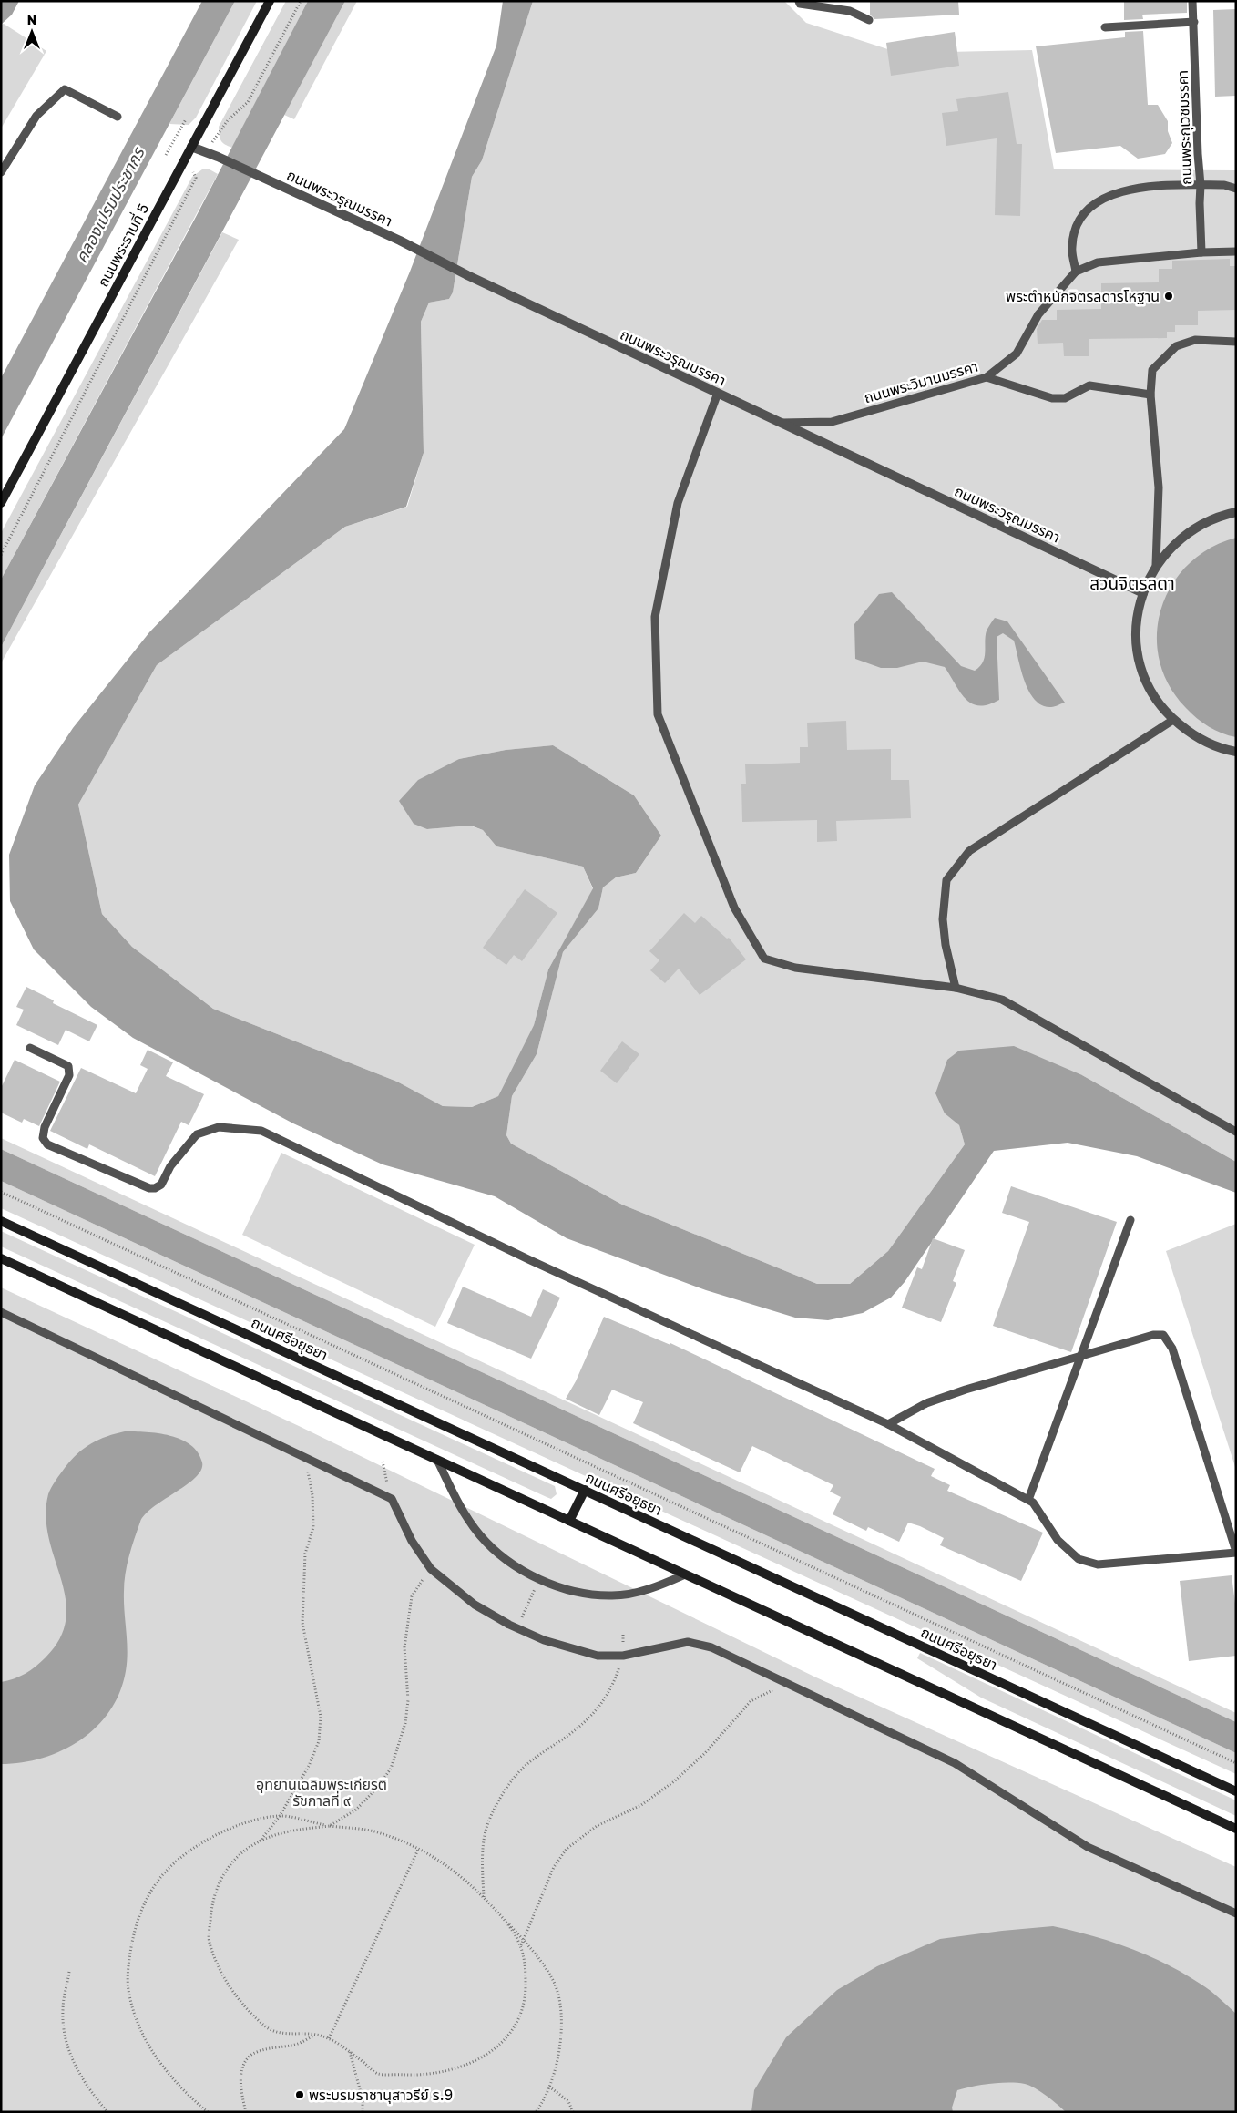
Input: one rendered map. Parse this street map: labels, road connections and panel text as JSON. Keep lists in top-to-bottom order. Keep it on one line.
{"streets":{"main road":["ถนนพระรามที่ 5","ถนนศรีอยุธยา"],"street":["ถนนพระวรุณมรรคา"],"lane":["ถนนพระกุเวชมรรคา","ถนนพระวิมานมรรคา"]},"crossings":[["ถนนพระกุเวชมรรคา","ถนนพระวิมานมรรคา"],["ถนนพระวรุณมรรคา","ถนนพระรามที่ 5"],["ถนนพระวรุณมรรคา","ถนนพระวิมานมรรคา"]],"districts":["สวนจิตรลดา"],"water":["คลองเปรมประชากร"],"parks":["อุทยานเฉลิมพระเกียรติ รัชกาลที่ ๙"],"places":["พระตำหนักจิตรลดารโหฐาน","พระบรมราชานุสาวรีย์ ร.9"],"north":"top"}
